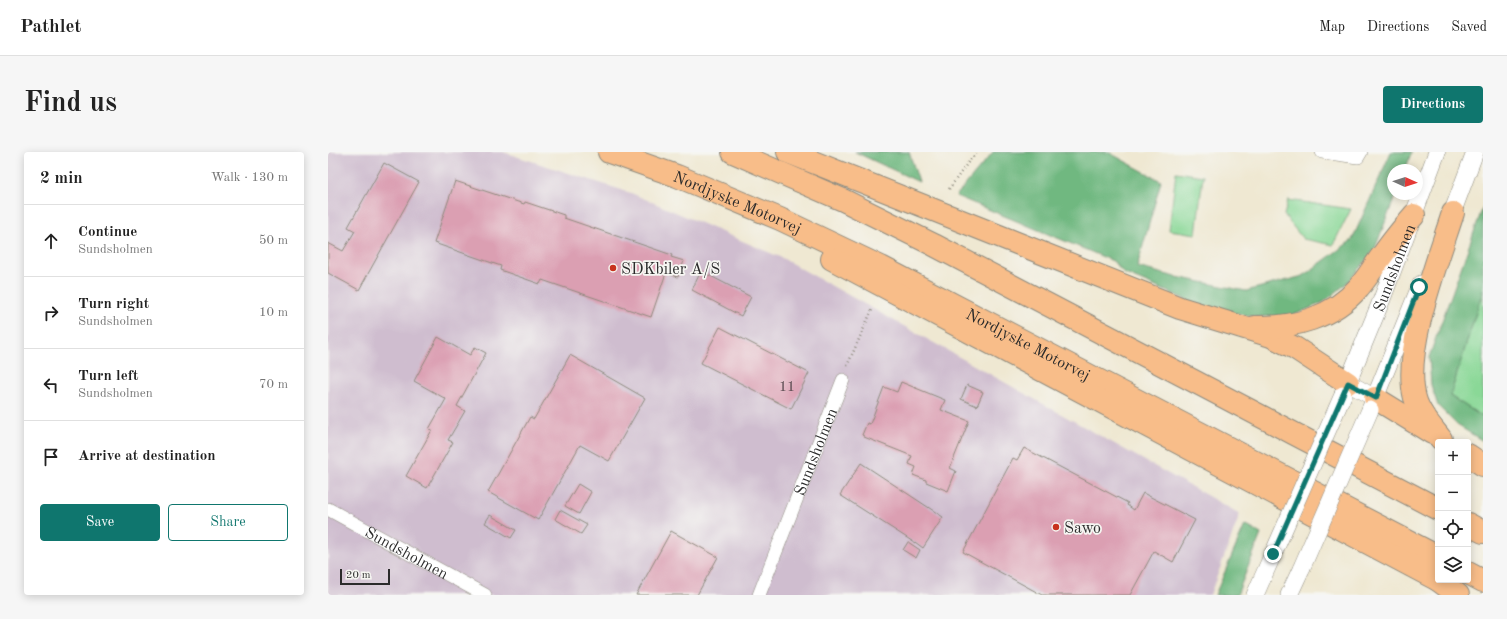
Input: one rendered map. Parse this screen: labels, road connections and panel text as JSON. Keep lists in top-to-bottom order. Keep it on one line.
{"streets":{"highway":["Nordjyske Motorvej"],"street":["Sundsholmen"]},"places":["SDKbiler A/S","Sawo"],"house_numbers":["11"],"scale_bar":"20 m","north":"right","page":{"header":"Pathlet","nav":["Map","Directions","Saved"],"buttons":["Directions",["Save","Share"]],"title":"Find us","heading":["2 min","Walk · 130 m"],"list":[["Continue","Sundsholmen","50 m"],["Turn right","Sundsholmen","10 m"],["Turn left","Sundsholmen","70 m"],"Arrive at destination"],"map_buttons":["+","−"],"scale":"20 m"}}
